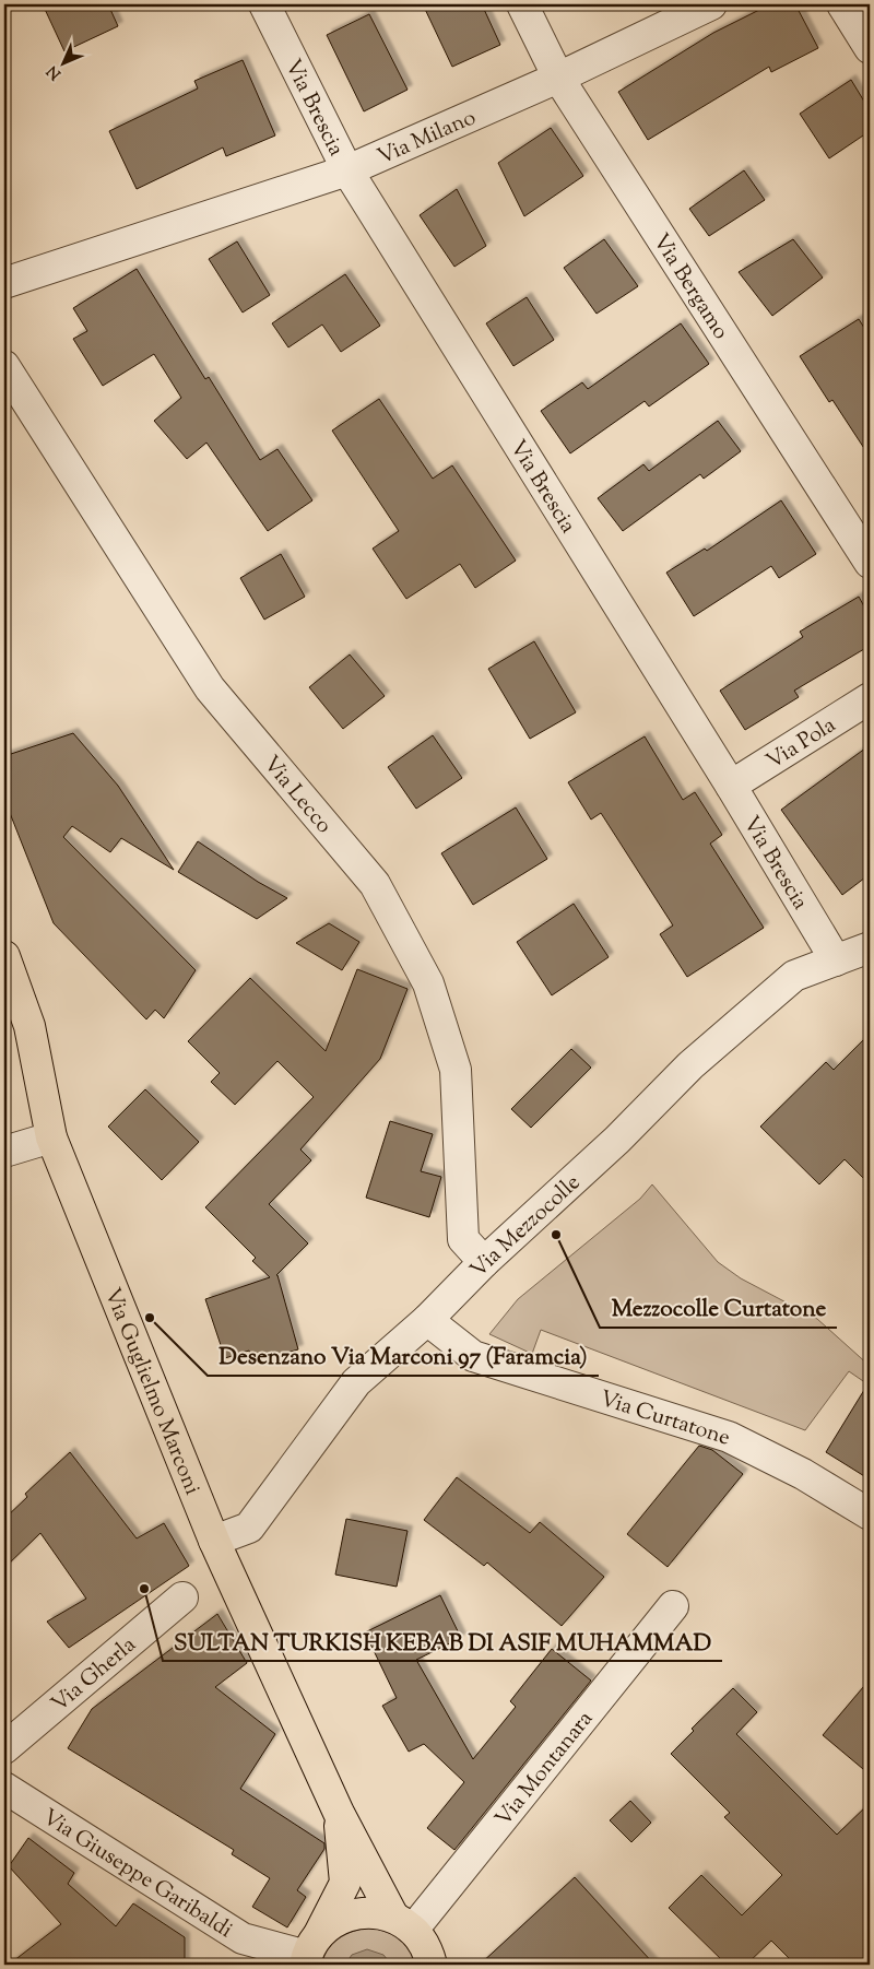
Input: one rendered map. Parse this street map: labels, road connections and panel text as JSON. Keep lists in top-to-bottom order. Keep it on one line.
{"streets":{"main road":["Via Guglielmo Marconi"],"street":["Via Brescia","Via Milano","Via Bergamo","Via Pola","Via Lecco","Via Mezzocolle","Via Curtatone","Via Gherla","Via Montanara","Via Giuseppe Garibaldi"]},"crossings":[["Via Brescia","Via Milano"],["Via Brescia","Via Pola"],["Via Brescia","Via Mezzocolle"],["Via Milano","Via Bergamo"],["Via Lecco","Via Mezzocolle"],["Via Mezzocolle","Via Guglielmo Marconi"],["Via Mezzocolle","Via Curtatone"],["Via Guglielmo Marconi","Via Montanara"],["Via Guglielmo Marconi","Via Giuseppe Garibaldi"]],"places":["Mezzocolle Curtatone","Desenzano Via Marconi 97 (Faramcia)","SULTAN TURKISH KEBAB DI ASIF MUHAMMAD"],"north":"bottom left"}
